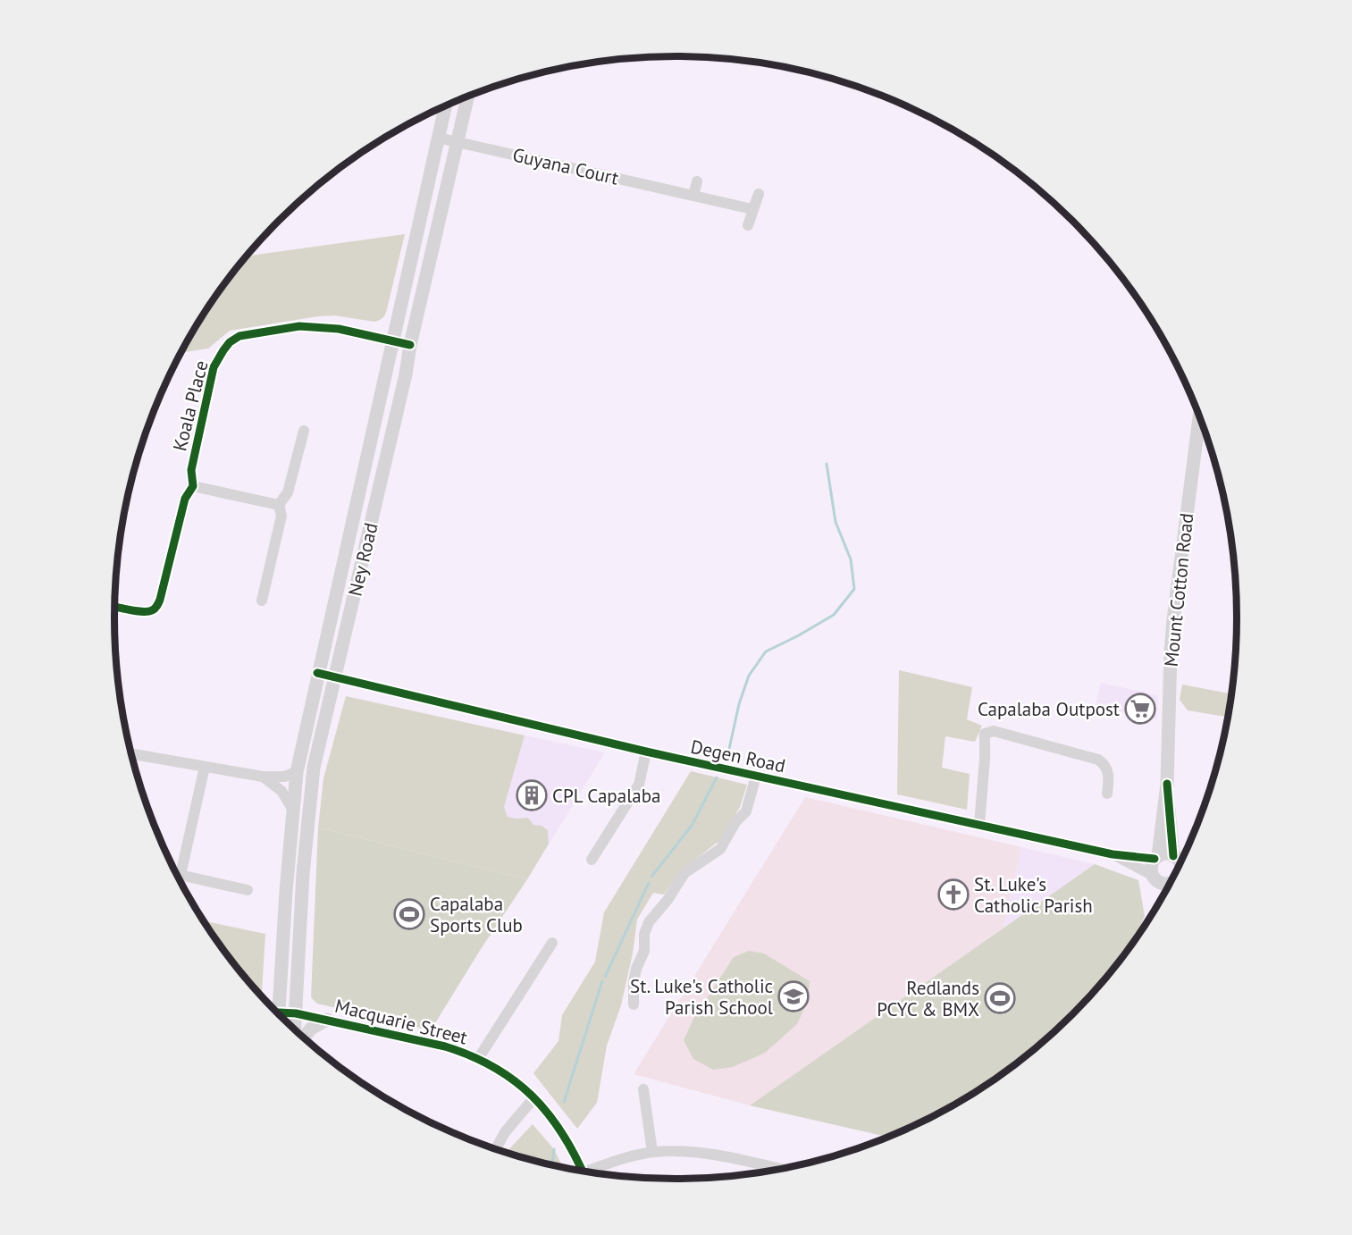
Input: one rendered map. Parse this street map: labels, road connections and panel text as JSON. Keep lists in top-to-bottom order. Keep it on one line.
{"streets":{"main road":["Ney Road","Mount Cotton Road"],"street":["Guyana Court","Koala Place","Degen Road","Macquarie Street"]},"crossings":[["Guyana Court","Ney Road"],["Koala Place","Ney Road"],["Ney Road","Degen Road"],["Ney Road","Macquarie Street"],["Mount Cotton Road","Degen Road"]],"places":{"supermarket":["Capalaba Outpost"],"building":["CPL Capalaba"],"church":["St. Luke's Catholic Parish"],"sports":["Capalaba Sports Club","Redlands PCYC & BMX"],"school or university":["St. Luke's Catholic Parish School"]}}
